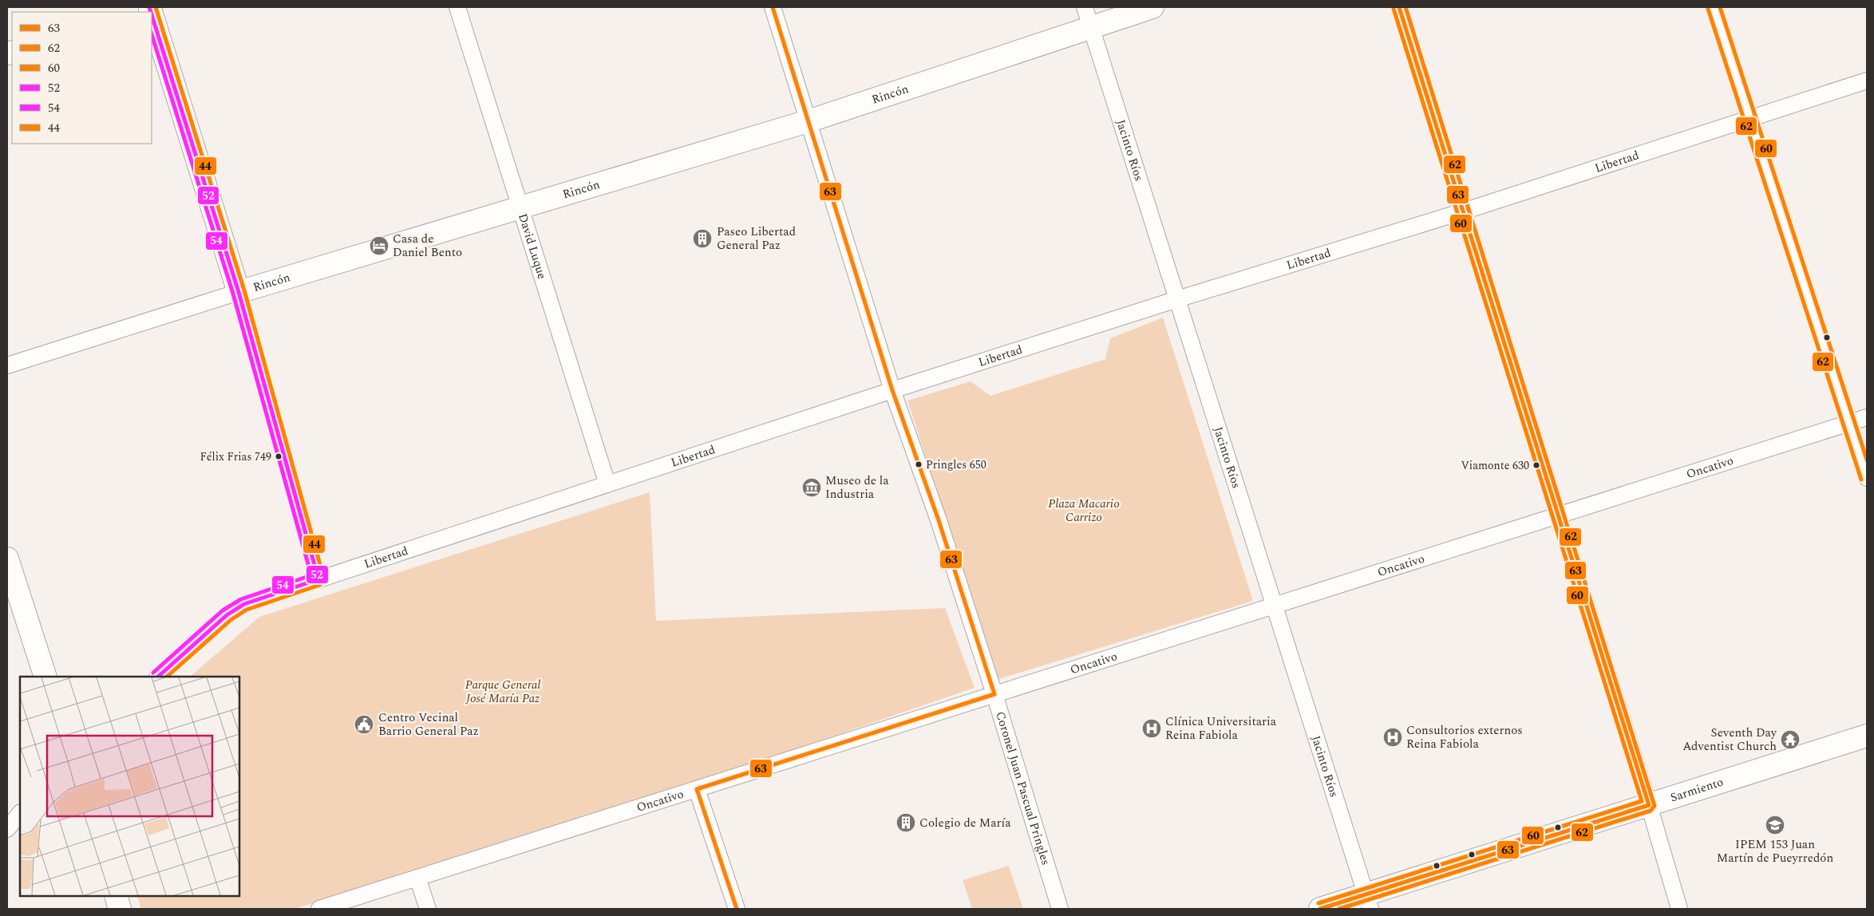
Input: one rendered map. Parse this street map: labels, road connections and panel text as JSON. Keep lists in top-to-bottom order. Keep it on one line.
{"streets":{"main road":["Rincón","Sarmiento"],"street":["Jacinto Ríos","Libertad","David Luque","Oncativo","Coronel Juan Pascual Pringles"]},"crossings":[["Rincón","Jacinto Ríos"],["Rincón","David Luque"],["Rincón","Coronel Juan Pascual Pringles"],["Jacinto Ríos","Libertad"],["Jacinto Ríos","Oncativo"],["Jacinto Ríos","Sarmiento"],["Libertad","David Luque"],["Libertad","Coronel Juan Pascual Pringles"],["Oncativo","Coronel Juan Pascual Pringles"]],"parks":["Plaza Macario Carrizo","Parque General José María Paz"],"places":{"building":["Paseo Libertad General Paz","Colegio de María"],"hotel":["Casa de Daniel Bento"],"other":["Félix Frias 749","Pringles 650","Viamonte 630"],"museum":["Museo de la Industria"],"public building":["Centro Vecinal Barrio General Paz"],"hospital":["Clínica Universitaria Reina Fabiola","Consultorios externos Reina Fabiola"],"temple":["Seventh Day Adventist Church"],"school or university":["IPEM 153 Juan Martín de Pueyrredón"]},"lines":["transit line 63","transit line 62","transit line 60","transit line 52","transit line 44","transit line 54"],"legend":["63","62","60","52","54","44"]}
